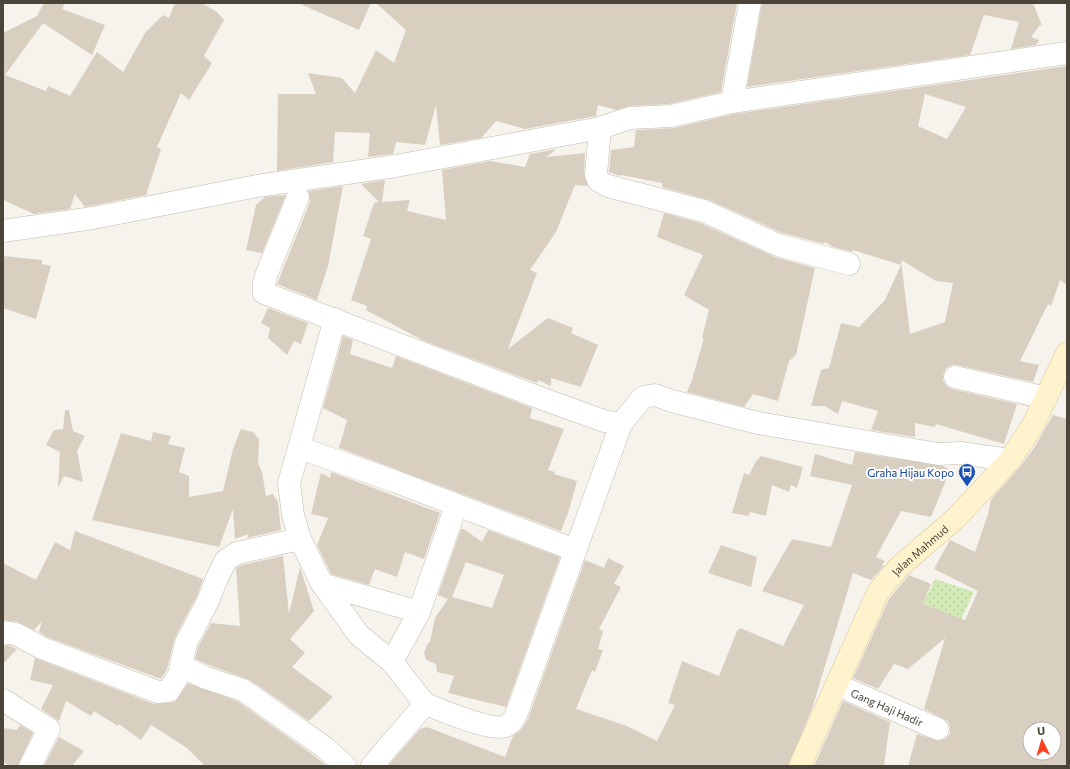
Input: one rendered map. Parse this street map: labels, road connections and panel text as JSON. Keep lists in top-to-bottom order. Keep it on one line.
{"streets":{"street":["Jalan Mahmud","Gang Haji Hadir"]},"crossings":[["Jalan Mahmud","Gang Haji Hadir"]],"places":{"bus stop":["Graha Hijau Kopo"]},"north":"top"}
